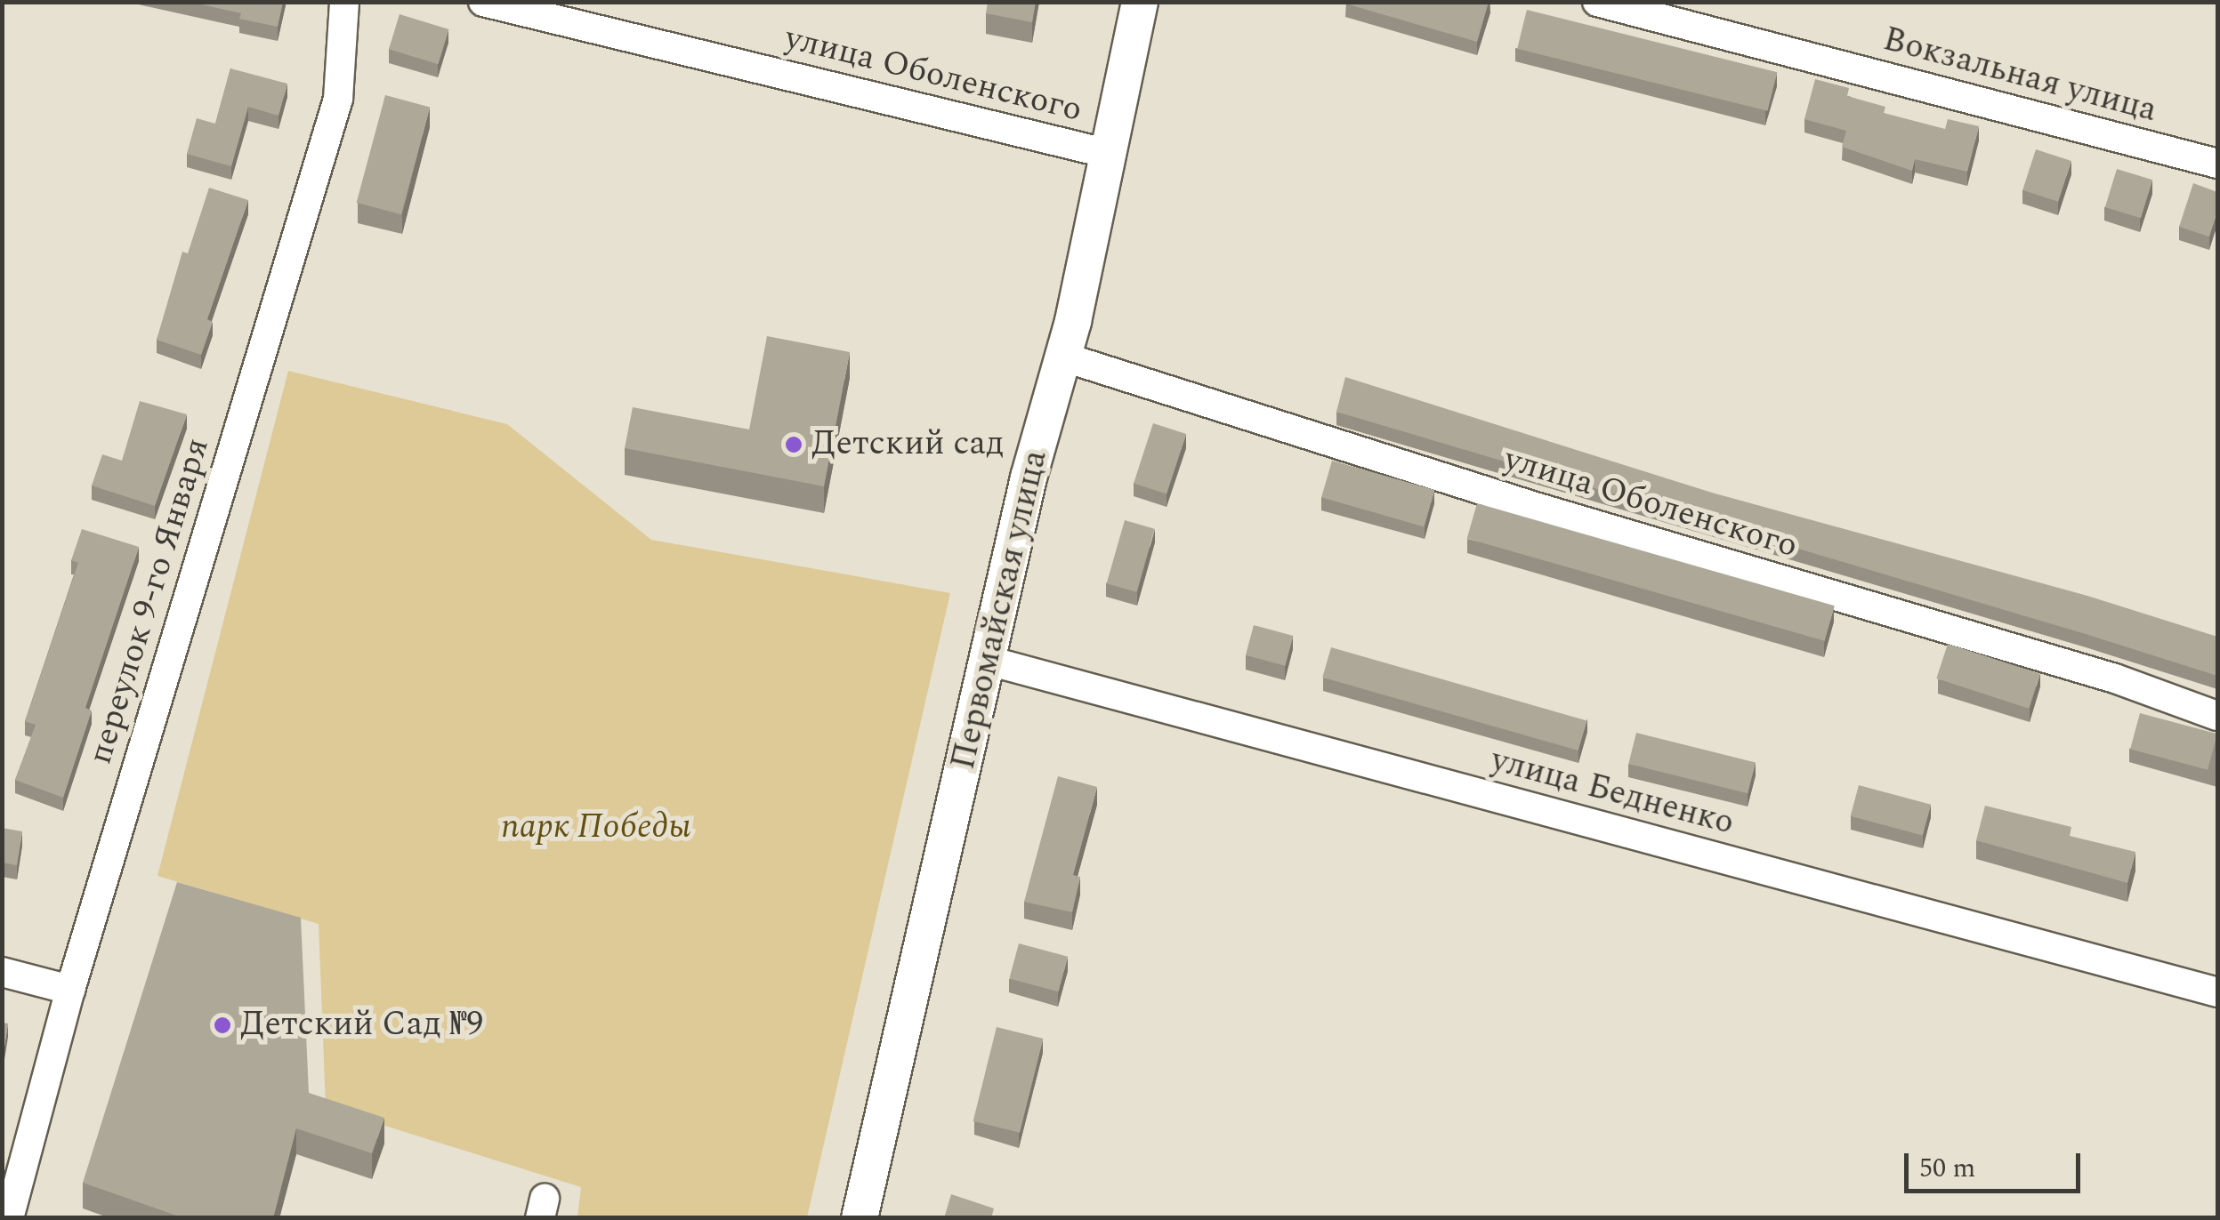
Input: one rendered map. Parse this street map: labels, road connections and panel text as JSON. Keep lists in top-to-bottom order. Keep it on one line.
{"streets":{"main road":["Первомайская улица"],"street":["улица Оболенского","Вокзальная улица","переулок 9-го Января","улица Бедненко"]},"crossings":[["улица Оболенского","Первомайская улица"],["Первомайская улица","улица Бедненко"]],"parks":["парк Победы"],"places":["Детский сад","Детский Сад №9"],"scale_bar":"50 m"}
